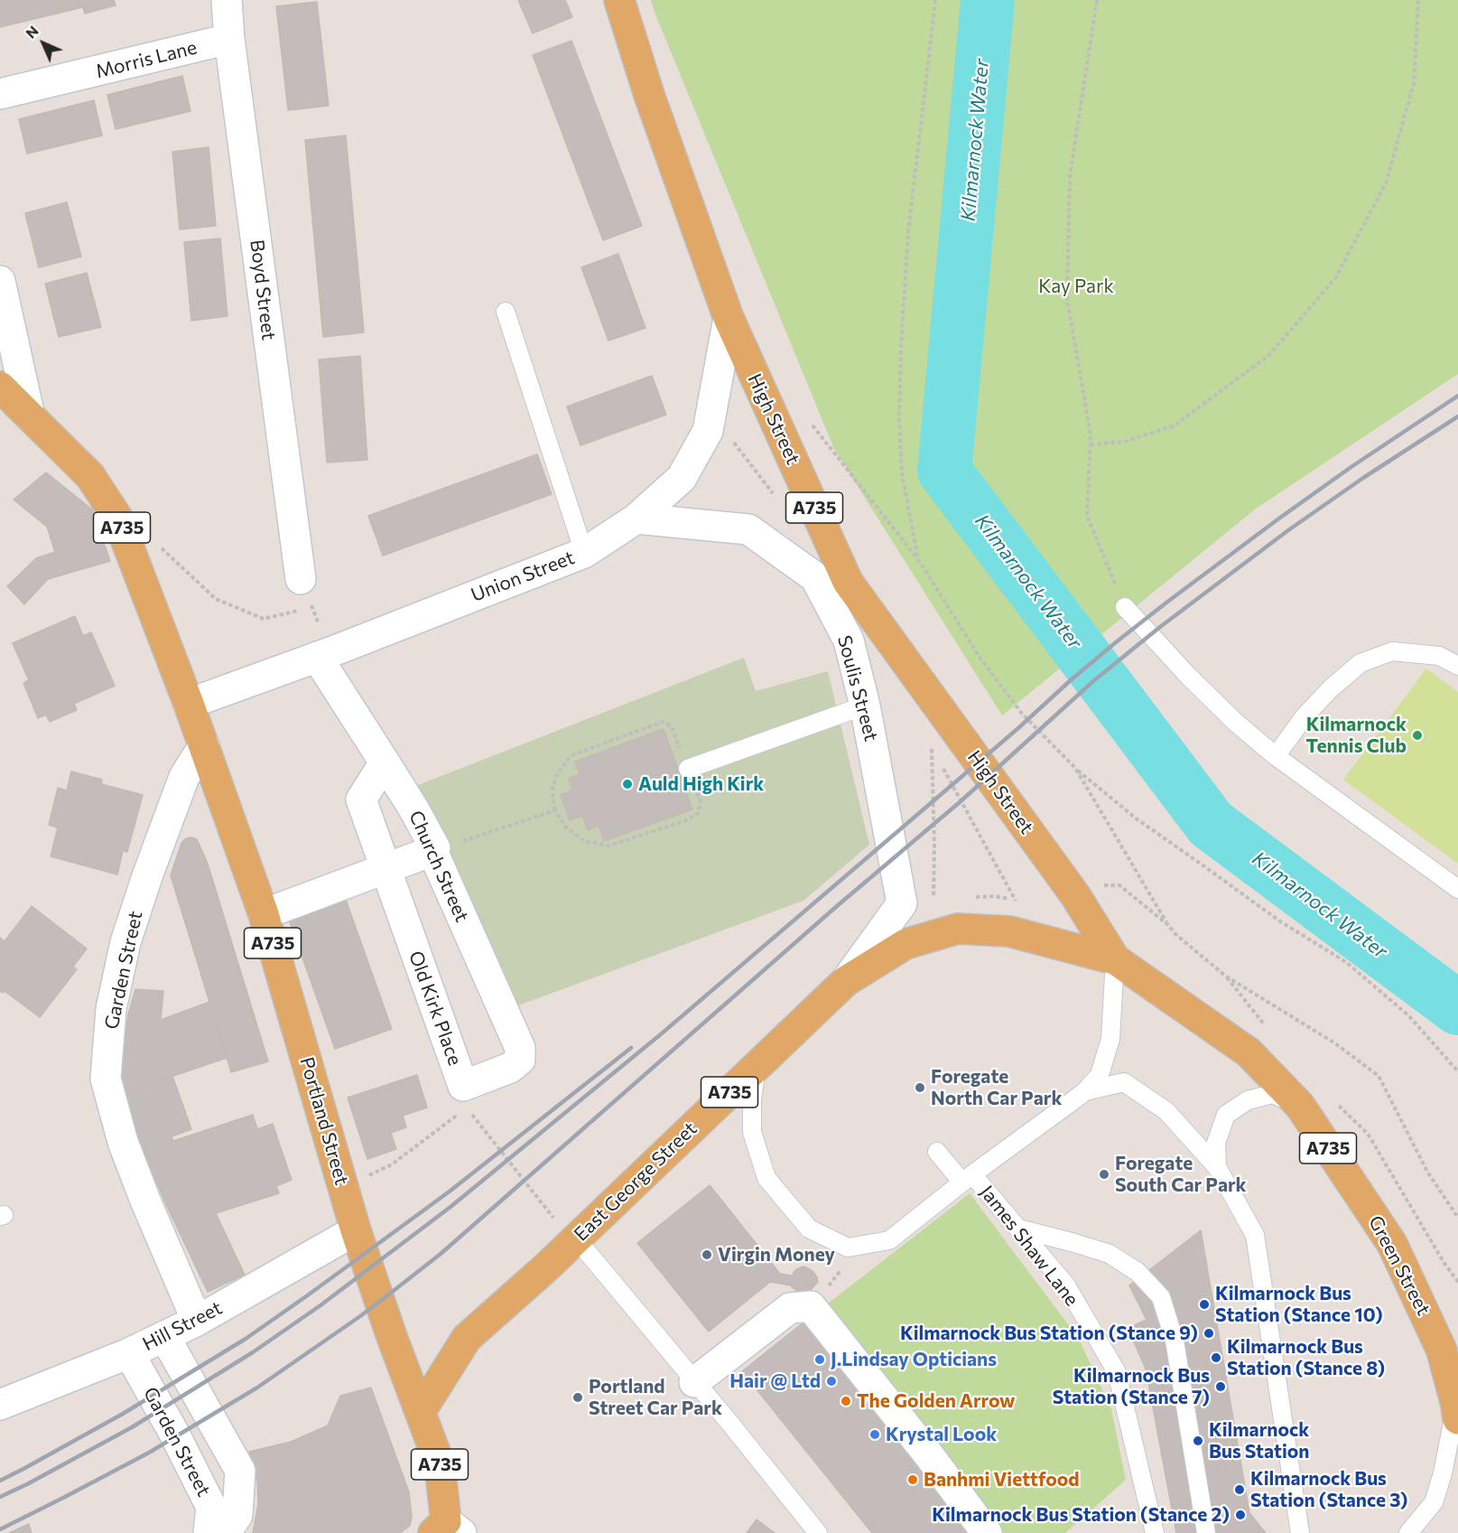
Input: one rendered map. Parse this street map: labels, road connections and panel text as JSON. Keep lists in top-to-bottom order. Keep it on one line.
{"streets":{"main road":["High Street","A735","Portland Street","East George Street","Green Street"],"street":["Morris Lane","Boyd Street","Union Street","Soulis Street","Church Street","Garden Street","Old Kirk Place","Hill Street"],"lane":["James Shaw Lane"]},"crossings":[["Morris Lane","Boyd Street"],["High Street","Union Street"],["High Street","East George Street"],["High Street","Green Street"],["A735","Union Street"],["A735","Portland Street"],["Union Street","Soulis Street"],["Union Street","Church Street"],["Union Street","Portland Street"],["Soulis Street","East George Street"],["Church Street","Old Kirk Place"],["Garden Street","Portland Street"],["Garden Street","Hill Street"],["Portland Street","East George Street"],["Portland Street","Hill Street"],["East George Street","Green Street"]],"water":["Kilmarnock Water"],"parks":["Kay Park"],"places":["Kilmarnock Tennis Club","Auld High Kirk","Foregate North Car Park","Foregate South Car Park","Virgin Money","Kilmarnock Bus Station (Stance 10)","Kilmarnock Bus Station (Stance 9)","Kilmarnock Bus Station (Stance 8)","J.Lindsay Opticians","Hair @ Ltd","Kilmarnock Bus Station (Stance 7)","Portland Street Car Park","The Golden Arrow","Krystal Look","Kilmarnock Bus Station","Banhmi Viettfood","Kilmarnock Bus Station (Stance 3)","Kilmarnock Bus Station (Stance 2)"],"north":"top left"}
